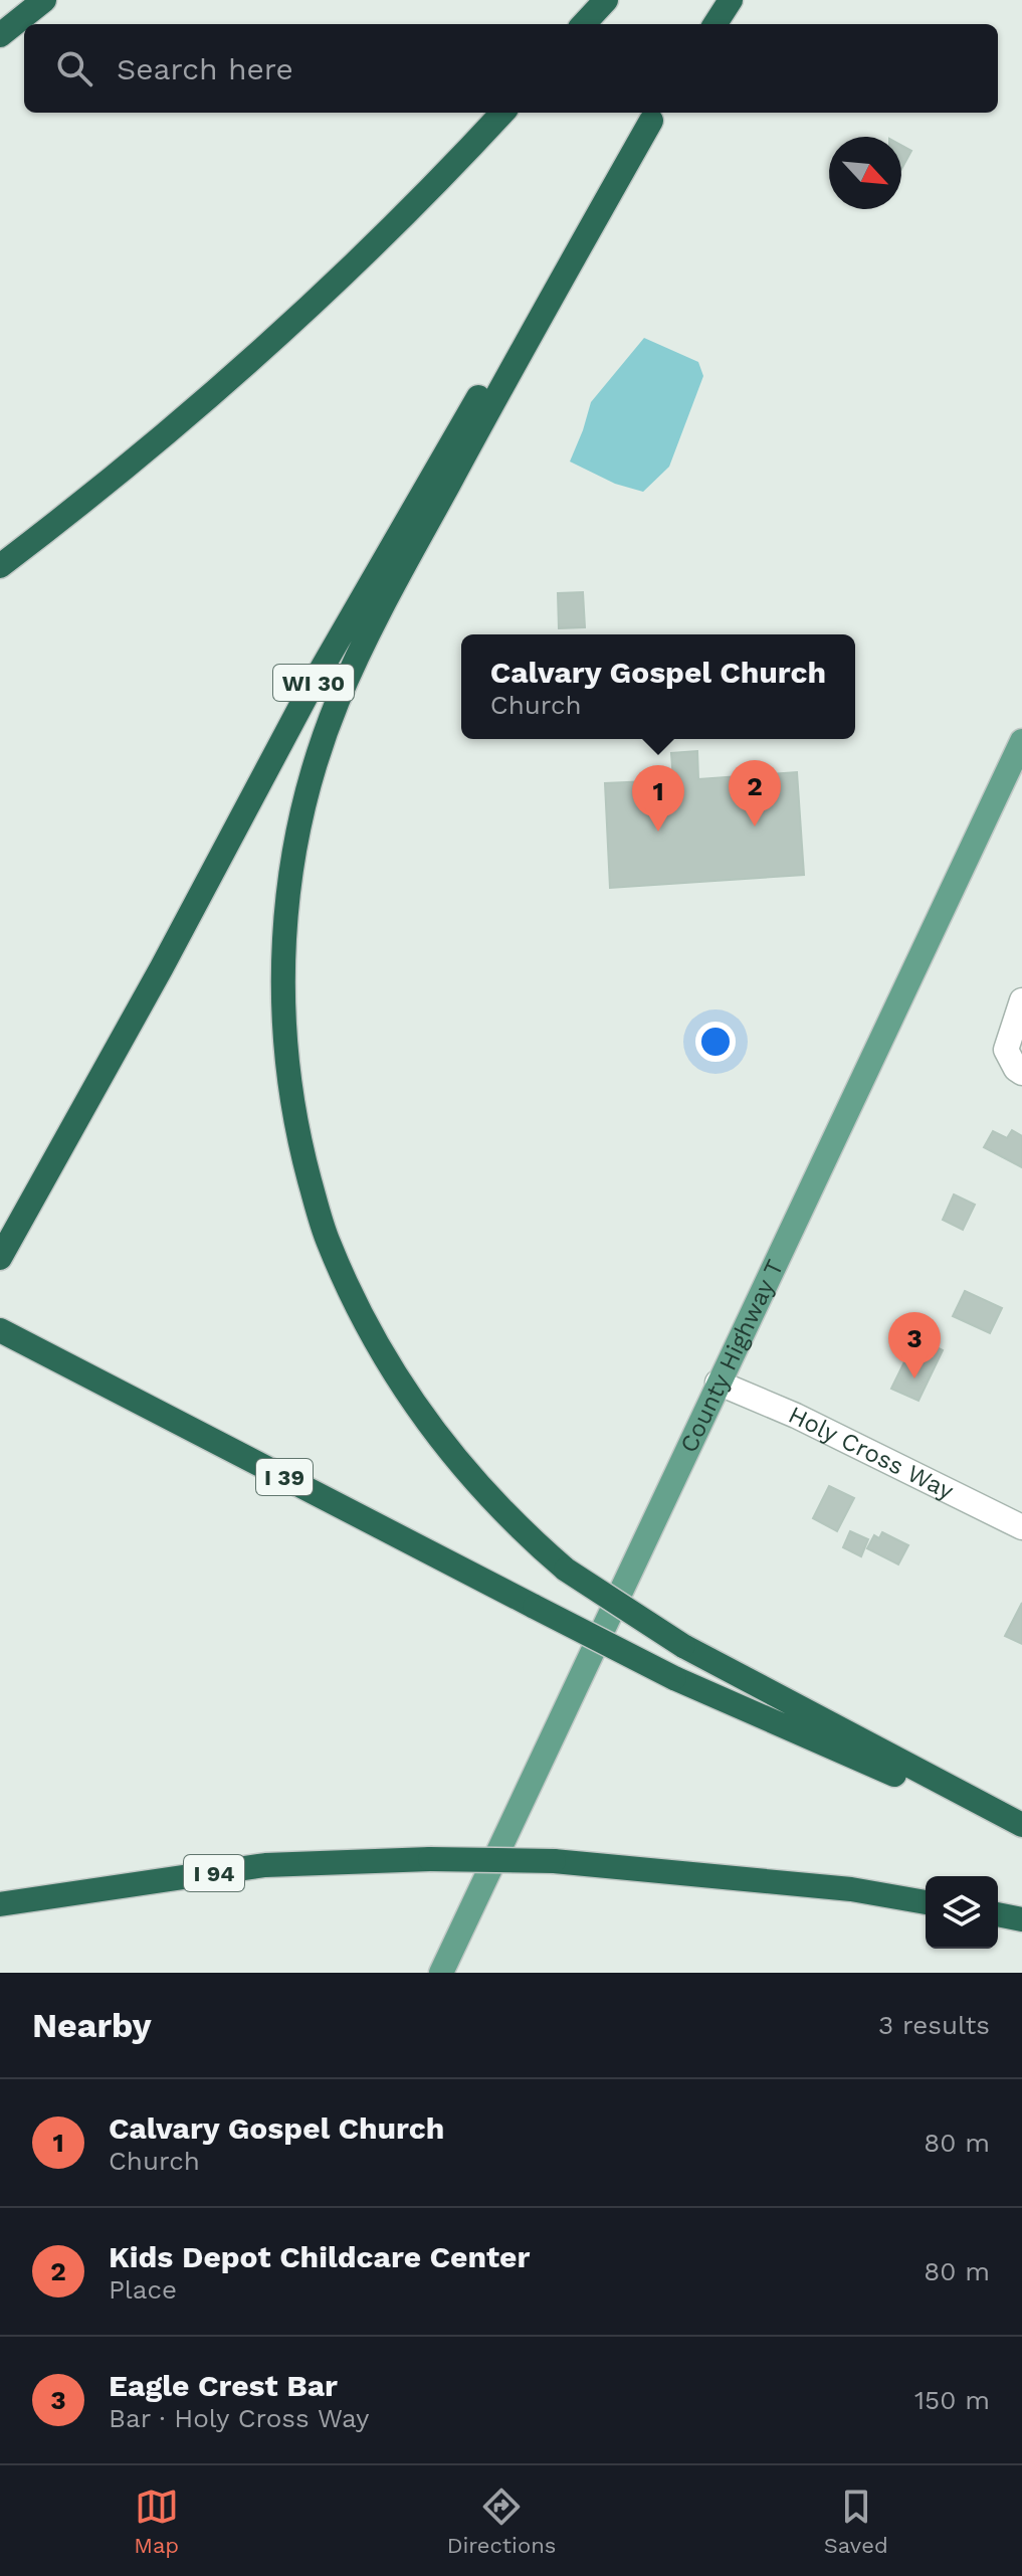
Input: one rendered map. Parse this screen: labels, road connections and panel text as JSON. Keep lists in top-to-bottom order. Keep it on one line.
{"streets":{"highway":["WI 30","I 39","I 94"],"main road":["County Highway T"],"street":["Holy Cross Way"]},"crossings":[["County Highway T","Holy Cross Way"]],"north":"bottom right","page":{"search":"Search here","popup":["Calvary Gospel Church","Church"],"pins":["2","1","3"],"heading":["Nearby","3 results"],"list":[{"mark":"1","name":"Calvary Gospel Church","note":"Church","value":"80 m"},{"mark":"2","name":"Kids Depot Childcare Center","note":"Place","value":"80 m"},{"mark":"3","name":"Eagle Crest Bar","note":"Bar · Holy Cross Way","value":"150 m"}],"nav":["Map","Directions","Saved"]}}
